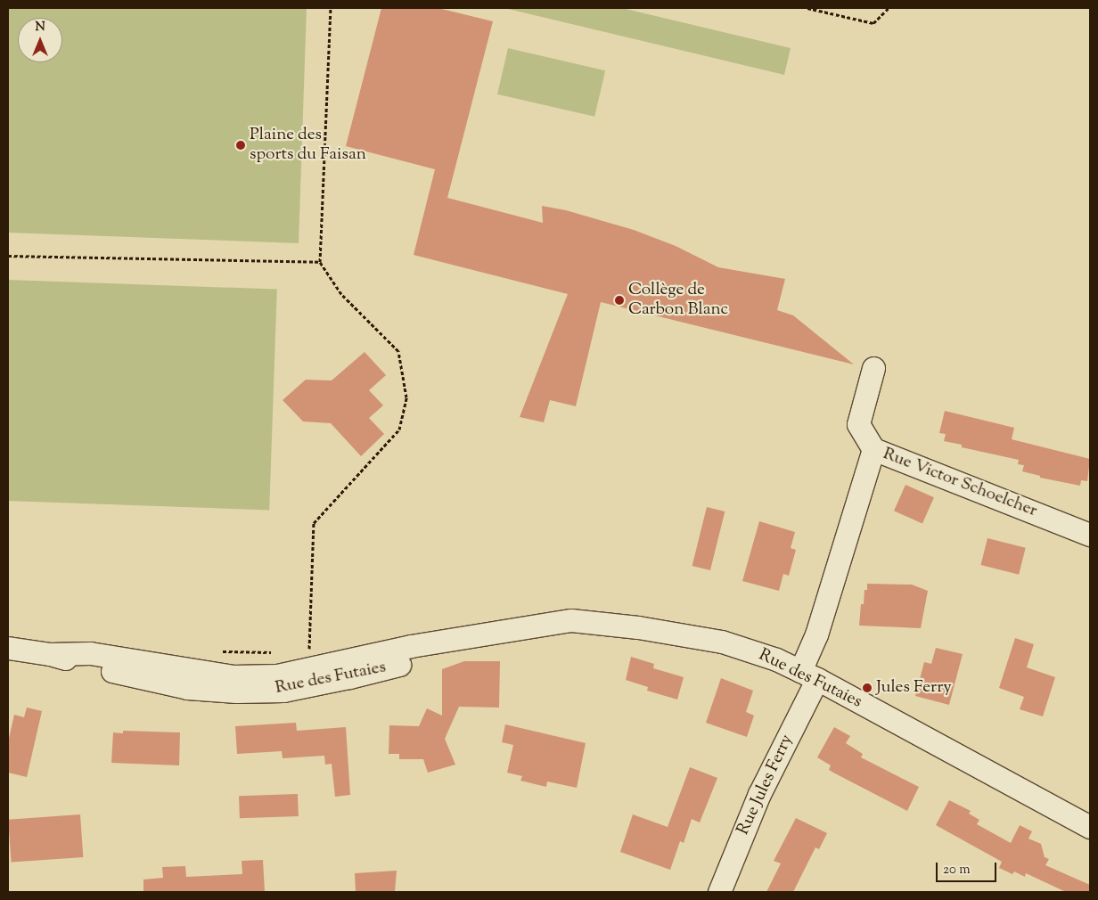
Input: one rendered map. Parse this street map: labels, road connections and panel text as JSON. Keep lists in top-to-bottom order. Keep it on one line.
{"streets":{"street":["Rue Victor Schoelcher","Rue des Futaies","Rue Jules Ferry"]},"crossings":[["Rue Victor Schoelcher","Rue des Futaies"],["Rue Victor Schoelcher","Rue Jules Ferry"],["Rue des Futaies","Rue Jules Ferry"]],"places":["Plaine des sports du Faisan","Collège de Carbon Blanc","Jules Ferry"],"scale_bar":"20 m","north":"top"}
